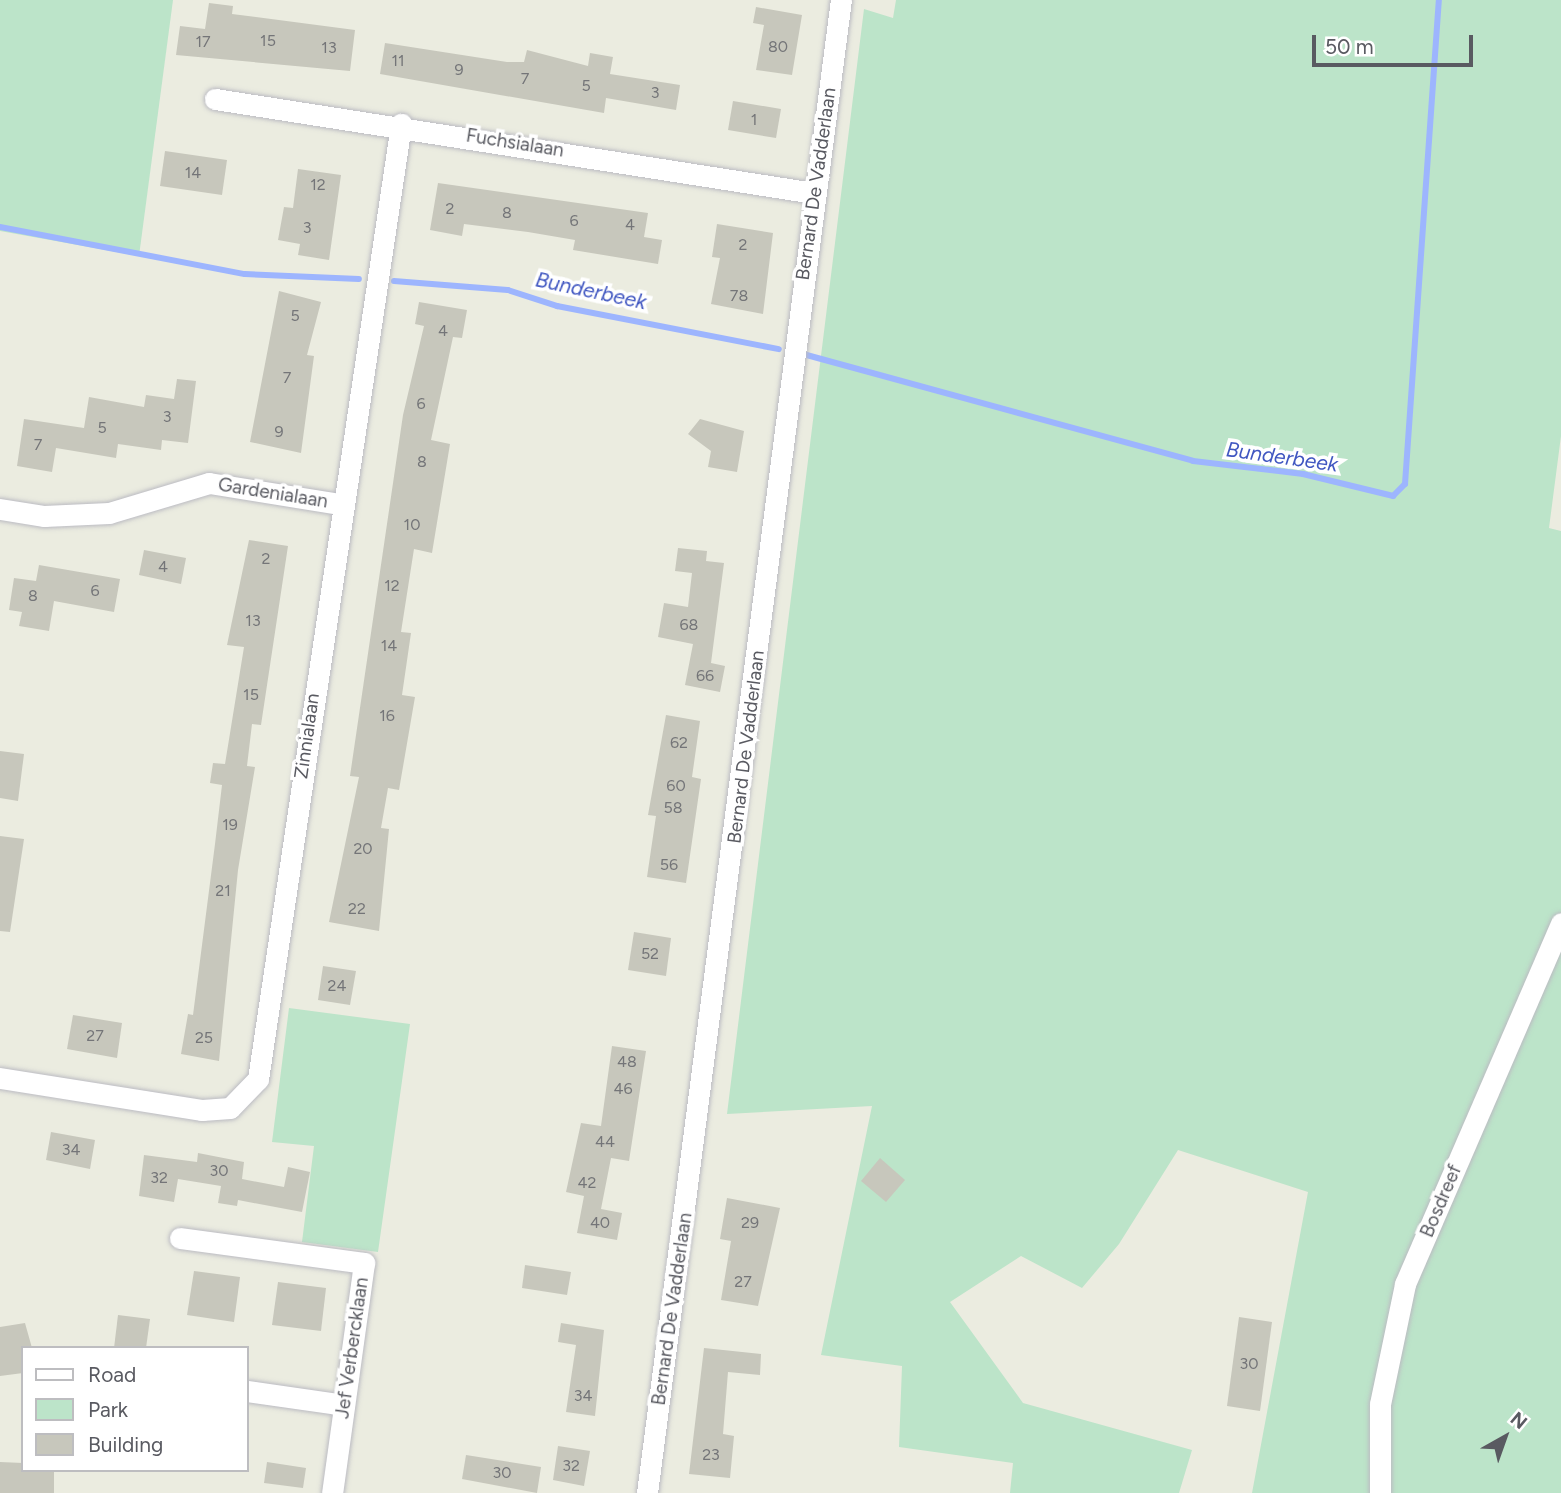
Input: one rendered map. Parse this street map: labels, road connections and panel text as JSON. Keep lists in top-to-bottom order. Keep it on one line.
{"streets":{"street":["Fuchsialaan","Bernard De Vadderlaan","Gardenialaan","Zinnialaan","Bosdreef","Jef Verbercklaan"]},"crossings":[["Fuchsialaan","Bernard De Vadderlaan"],["Fuchsialaan","Zinnialaan"],["Gardenialaan","Zinnialaan"]],"water":["Bunderbeek"],"house_numbers":["15","17","80","13","11","9","7","5","3","1","14","12","2","8","6","4","3","2","78","5","4","7","6","3","5","9","7","8","10","2","4","12","6","8","13","68","14","66","15","16","62","60","58","19","20","56","21","22","52","24","27","25","48","46","44","34","30","32","42","40","29","27","30","34","23","32","30"],"legend":["Road","Park","Building"],"scale_bar":"50 m","north":"top right"}
